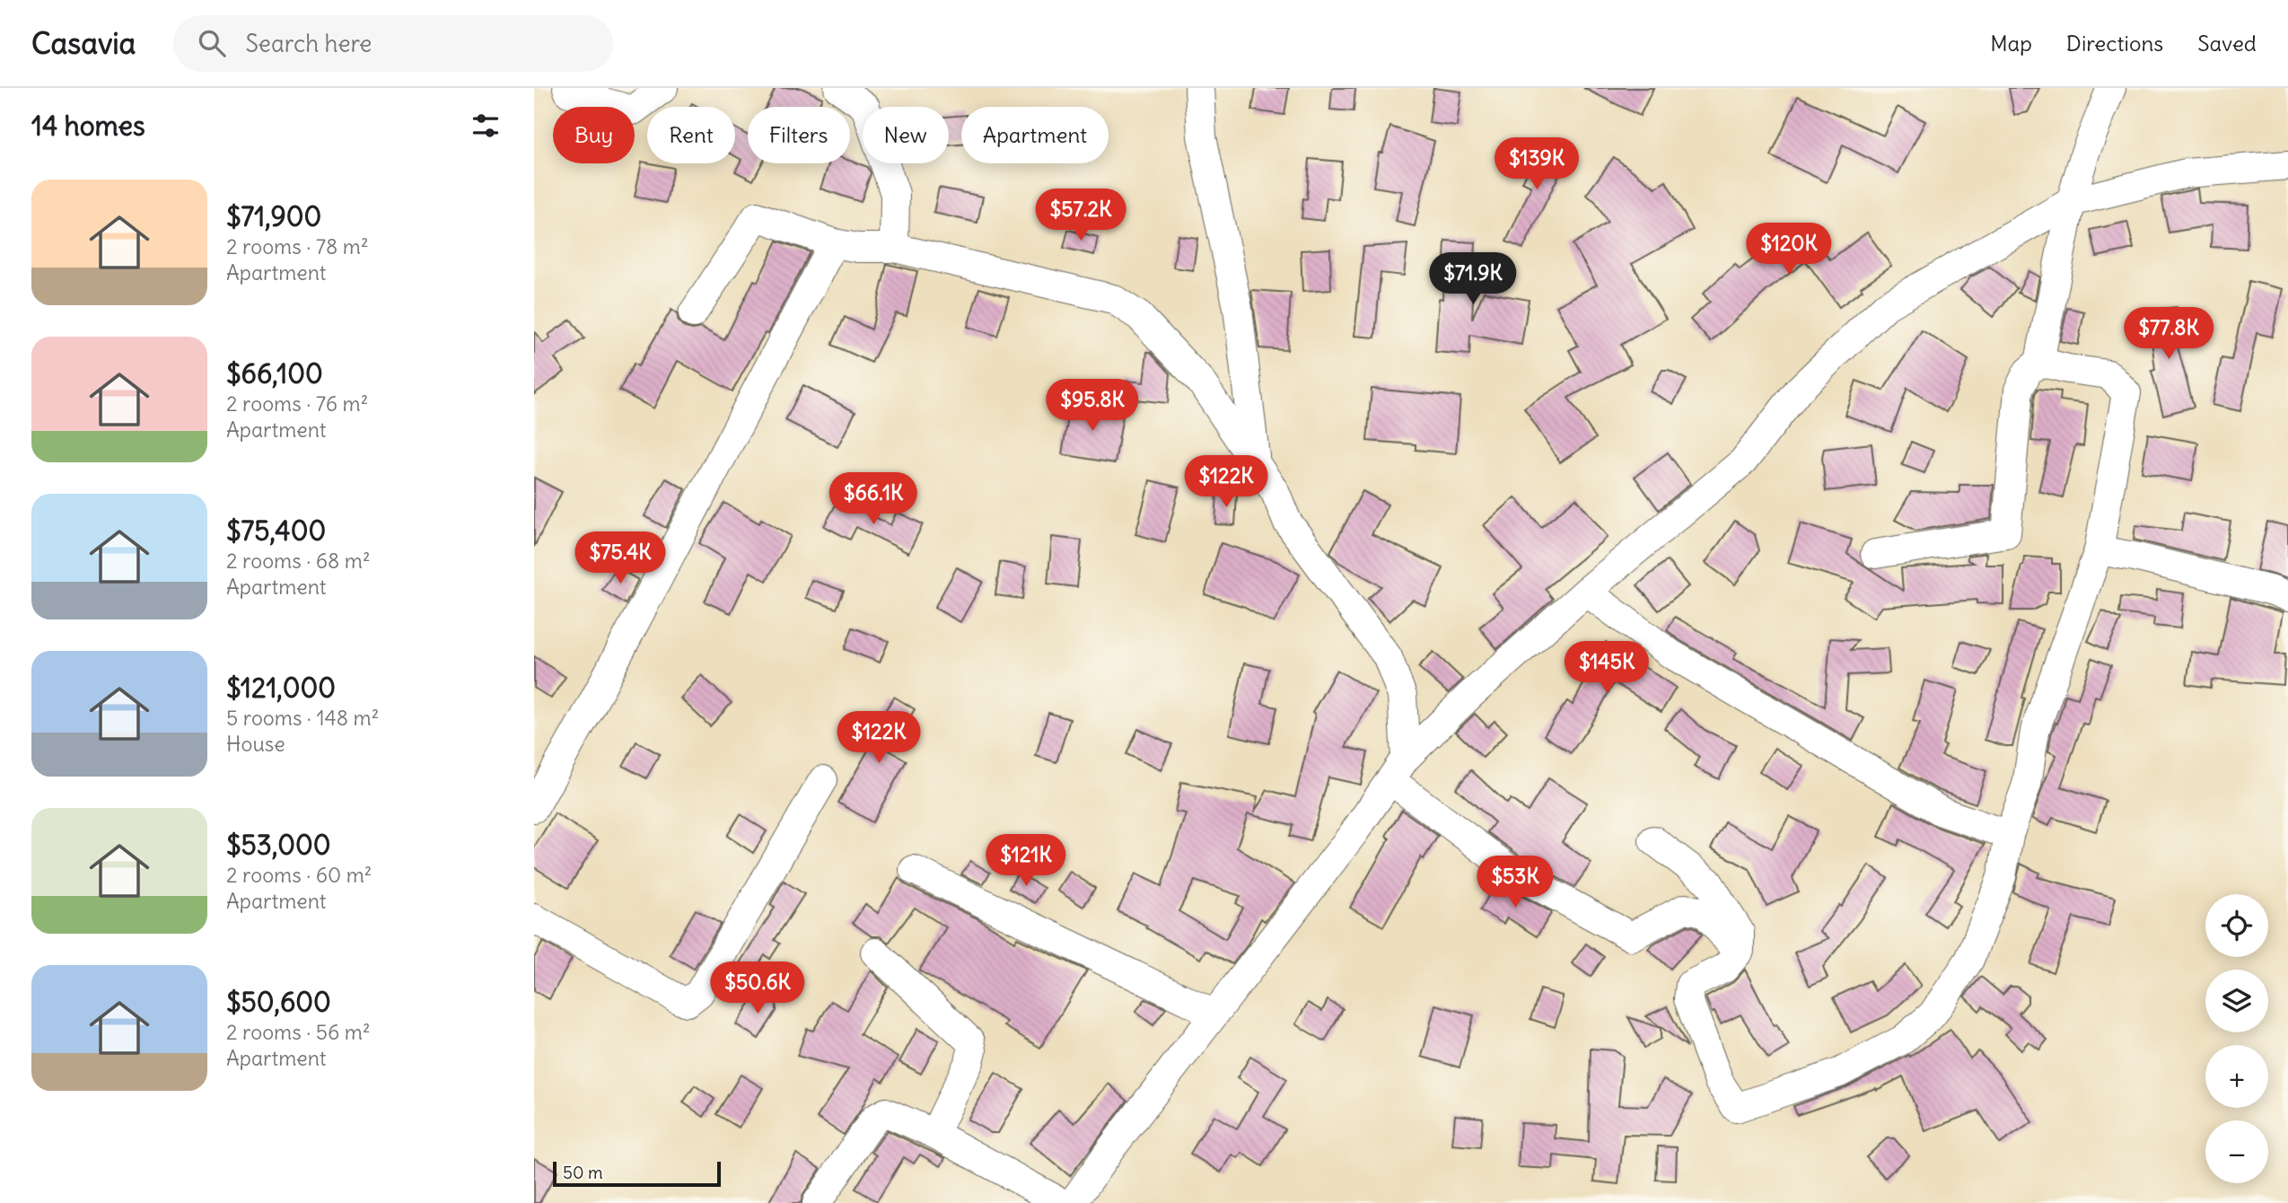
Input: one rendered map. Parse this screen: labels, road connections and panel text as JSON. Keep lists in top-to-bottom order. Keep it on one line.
{"scale_bar":"50 m","page":{"header":"Casavia","search":"Search here","nav":["Map","Directions","Saved"],"heading":"14 homes","chip":["Buy","Rent","Filters","New","Apartment"],"price":["$139K","$57.2K","$120K","$71.9K","$77.8K","$95.8K","$122K","$66.1K","$75.4K","$145K","$122K","$121K","$53K","$50.6K"],"list":[{"name":"$71,900","note":"2 rooms · 78 m² · Apartment"},{"name":"$66,100","note":"2 rooms · 76 m² · Apartment"},{"name":"$75,400","note":"2 rooms · 68 m² · Apartment"},{"name":"$121,000","note":"5 rooms · 148 m² · House"},{"name":"$53,000","note":"2 rooms · 60 m² · Apartment"},{"name":"$50,600","note":"2 rooms · 56 m² · Apartment"}],"map_buttons":["+","−"],"scale":"50 m"}}
